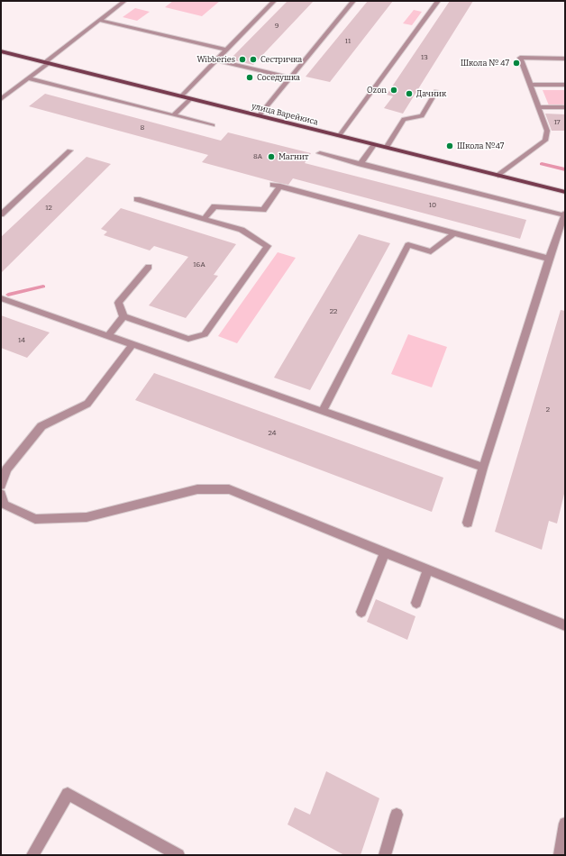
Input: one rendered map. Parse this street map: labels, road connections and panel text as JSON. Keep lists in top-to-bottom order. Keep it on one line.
{"streets":{"main road":["улица Варейкиса"]},"places":["Wibberies","Сестричка","Школа № 47","Соседушка","Ozon","Дачник","Школа №47","Магнит"],"house_numbers":["9","11","13","17","8","8А","10","12","16А","22","14","2","24"]}
